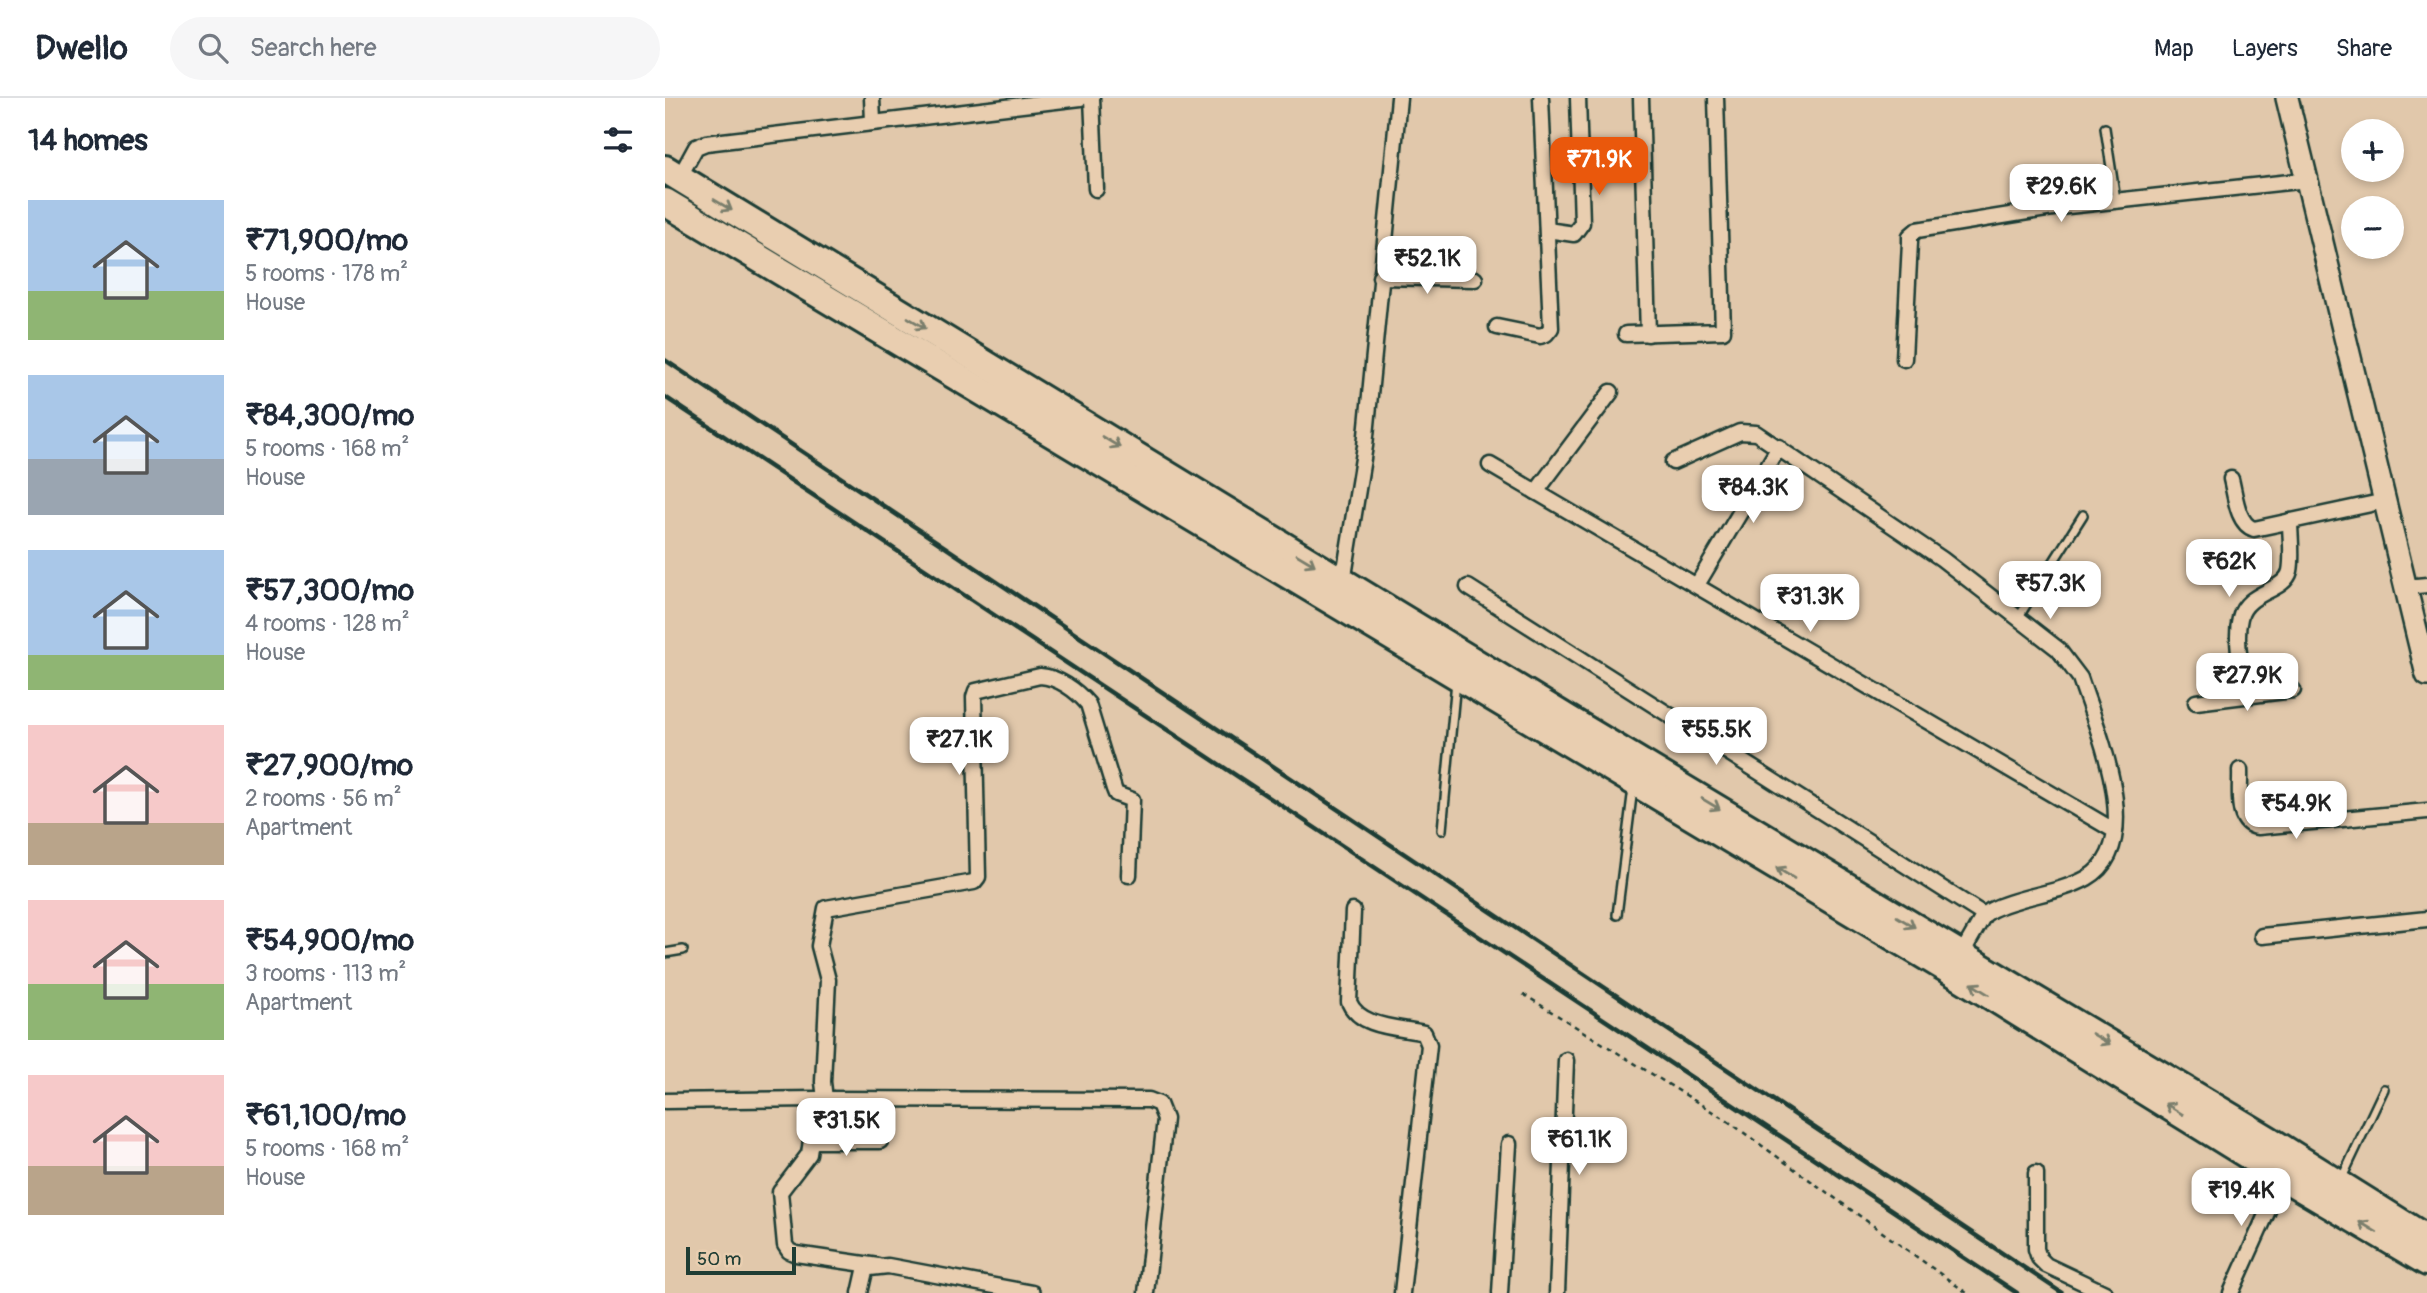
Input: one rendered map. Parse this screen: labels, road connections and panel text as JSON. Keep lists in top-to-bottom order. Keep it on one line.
{"scale_bar":"50 m","page":{"header":"Dwello","search":"Search here","nav":["Map","Layers","Share"],"heading":"14 homes","map_buttons":["+","−"],"price":["₹71.9K","₹29.6K","₹52.1K","₹84.3K","₹62K","₹57.3K","₹31.3K","₹27.9K","₹55.5K","₹27.1K","₹54.9K","₹31.5K","₹61.1K","₹19.4K"],"list":[{"name":"₹71,900/mo","note":"5 rooms · 178 m² · House"},{"name":"₹84,300/mo","note":"5 rooms · 168 m² · House"},{"name":"₹57,300/mo","note":"4 rooms · 128 m² · House"},{"name":"₹27,900/mo","note":"2 rooms · 56 m² · Apartment"},{"name":"₹54,900/mo","note":"3 rooms · 113 m² · Apartment"},{"name":"₹61,100/mo","note":"5 rooms · 168 m² · House"}],"scale":"50 m"}}
